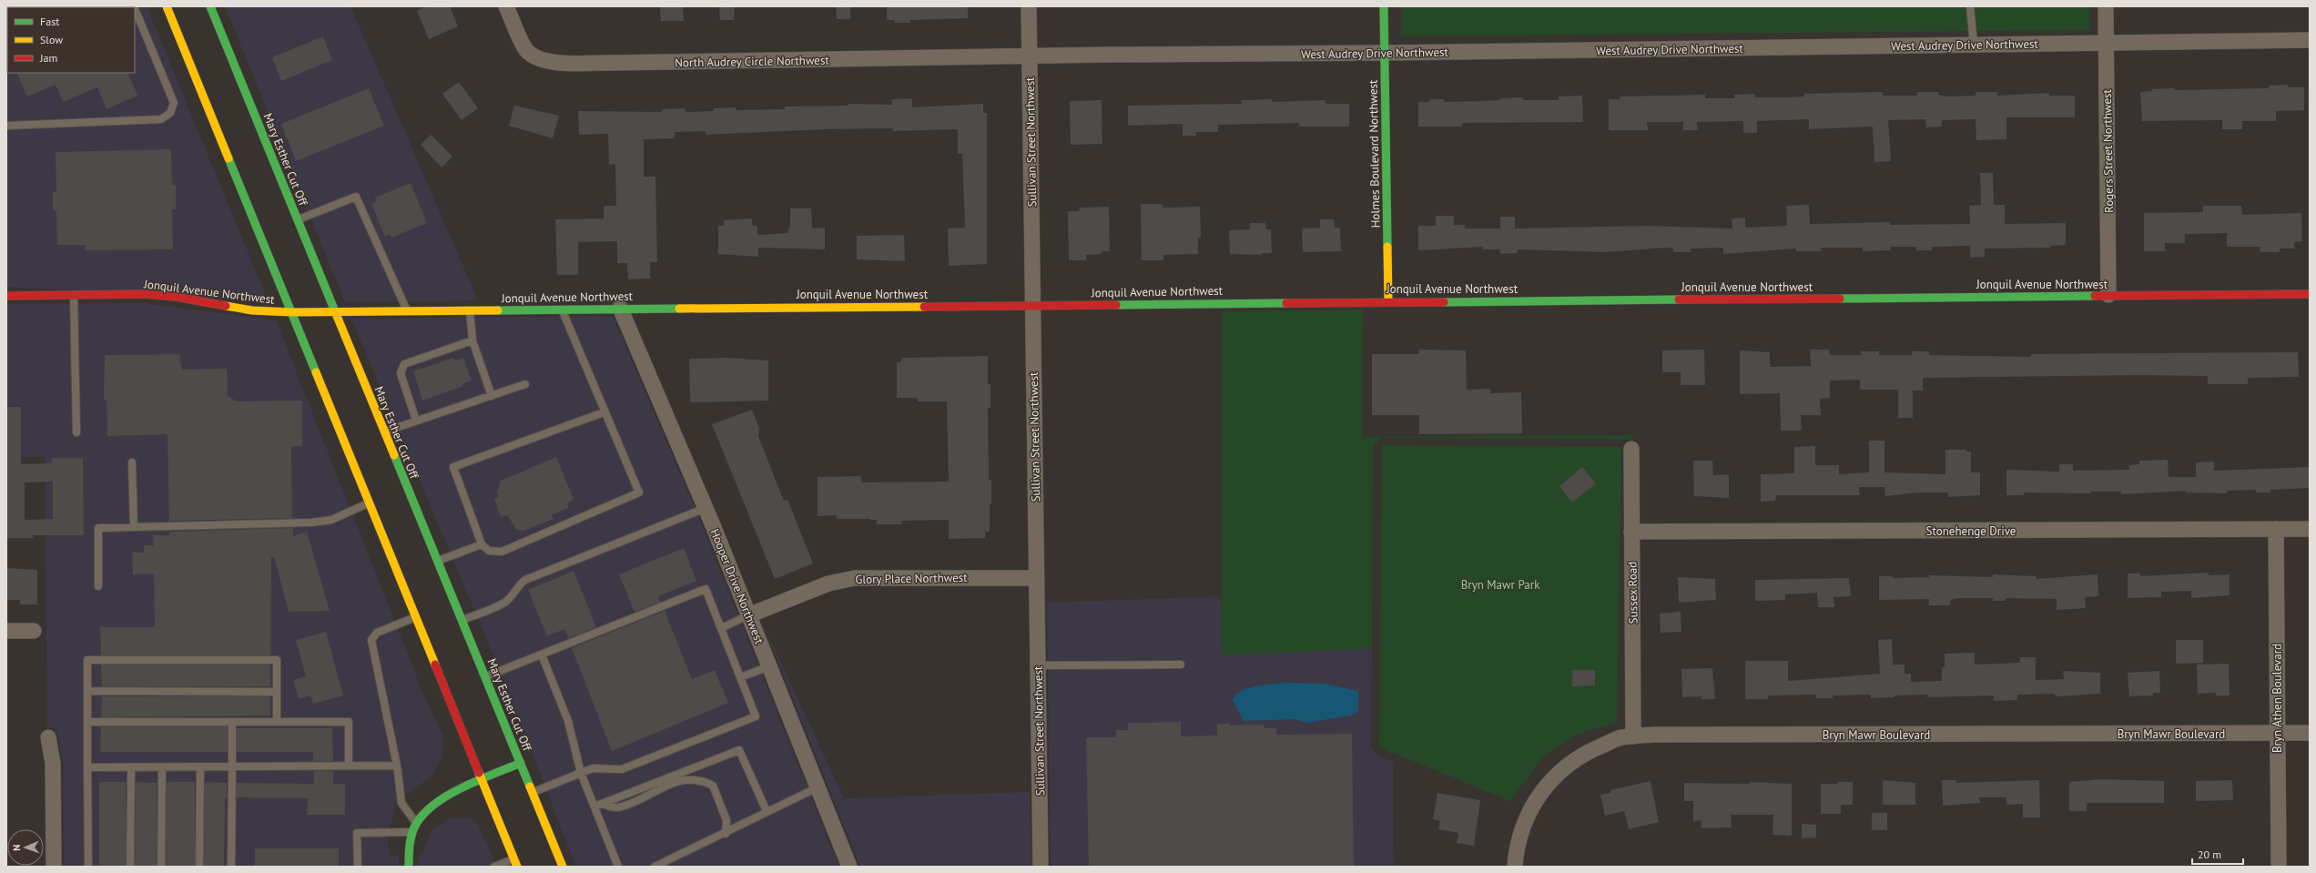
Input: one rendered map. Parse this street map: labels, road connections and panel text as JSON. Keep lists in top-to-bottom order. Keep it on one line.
{"streets":{"street":["West Audrey Drive Northwest","North Audrey Circle Northwest","Sullivan Street Northwest","Rogers Street Northwest","Holmes Boulevard Northwest","Mary Esther Cut Off","Jonquil Avenue Northwest","Stonehenge Drive","Glory Place Northwest","Hooper Drive Northwest","Sussex Road","Bryn Athen Boulevard","Bryn Mawr Boulevard"]},"crossings":[["West Audrey Drive Northwest","North Audrey Circle Northwest"],["West Audrey Drive Northwest","Sullivan Street Northwest"],["West Audrey Drive Northwest","Rogers Street Northwest"],["West Audrey Drive Northwest","Holmes Boulevard Northwest"],["North Audrey Circle Northwest","Sullivan Street Northwest"],["Sullivan Street Northwest","Jonquil Avenue Northwest"],["Sullivan Street Northwest","Glory Place Northwest"],["Rogers Street Northwest","Jonquil Avenue Northwest"],["Holmes Boulevard Northwest","Jonquil Avenue Northwest"],["Mary Esther Cut Off","Jonquil Avenue Northwest"],["Jonquil Avenue Northwest","Hooper Drive Northwest"],["Stonehenge Drive","Sussex Road"],["Stonehenge Drive","Bryn Athen Boulevard"],["Glory Place Northwest","Hooper Drive Northwest"],["Sussex Road","Bryn Mawr Boulevard"],["Bryn Athen Boulevard","Bryn Mawr Boulevard"]],"parks":["Bryn Mawr Park"],"legend":["Fast","Slow","Jam"],"scale_bar":"20 m","north":"left"}
